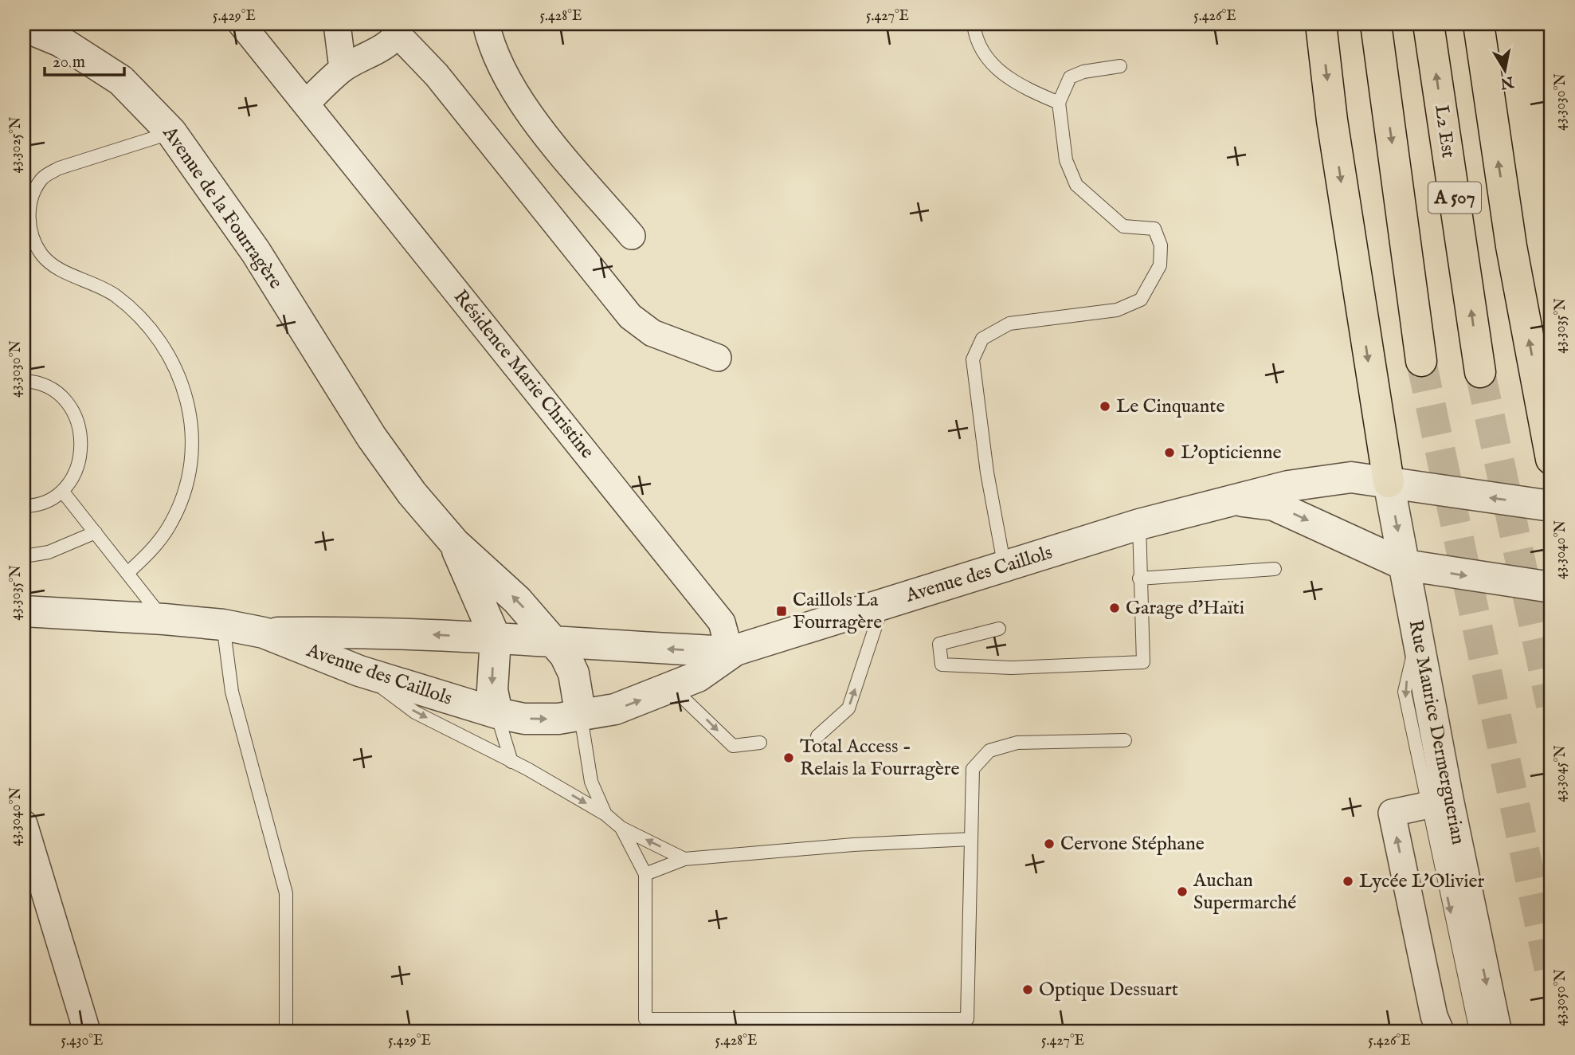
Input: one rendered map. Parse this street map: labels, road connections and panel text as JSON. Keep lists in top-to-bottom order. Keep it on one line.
{"streets":{"highway":["L2 Est","A 507"],"street":["Avenue de la Fourragère","Résidence Marie Christine","Avenue des Caillols","Rue Maurice Dermerguerian"]},"crossings":[["Avenue de la Fourragère","Avenue des Caillols"],["Résidence Marie Christine","Avenue des Caillols"],["Avenue des Caillols","Rue Maurice Dermerguerian"]],"one_way":["Rue Maurice Dermerguerian"],"places":{"other":["Le Cinquante","L'opticienne","Garage d'Haïti","Total Access - Relais la Fourragère","Cervone Stéphane","Lycée L'Olivier","Auchan Supermarché","Optique Dessuart"],"transit":["Caillols La Fourragère"]},"scale_bar":"20 m","north":"bottom","coordinates":["5.429°E","5.428°E","5.427°E","5.426°E","43.3030°N","43.3025°N","43.3035°N","43.3040°N","43.3045°N","43.3050°N","5.430°E"]}
